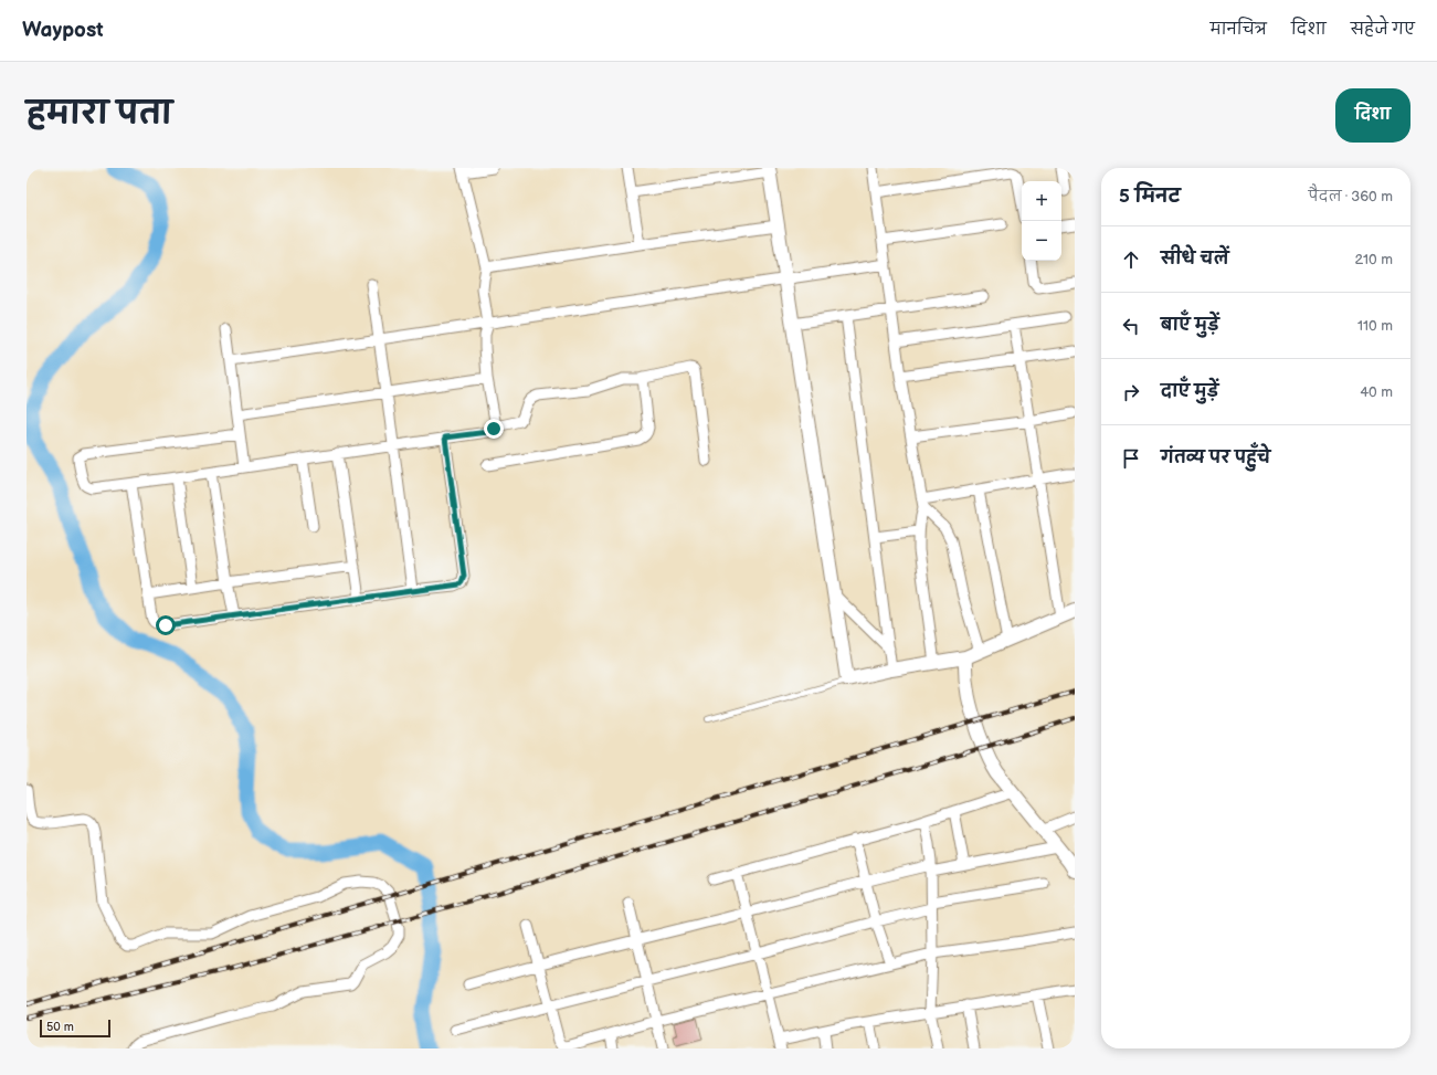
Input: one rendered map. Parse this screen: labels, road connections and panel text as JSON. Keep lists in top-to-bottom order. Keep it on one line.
{"scale_bar":"50 m","page":{"header":"Waypost","nav":["मानचित्र","दिशा","सहेजे गए"],"title":"हमारा पता","buttons":"दिशा","heading":["5 मिनट","पैदल · 360 m"],"map_buttons":["+","−"],"list":[["सीधे चलें","210 m"],["बाएँ मुड़ें","110 m"],["दाएँ मुड़ें","40 m"],"गंतव्य पर पहुँचे"],"scale":"50 m"}}
